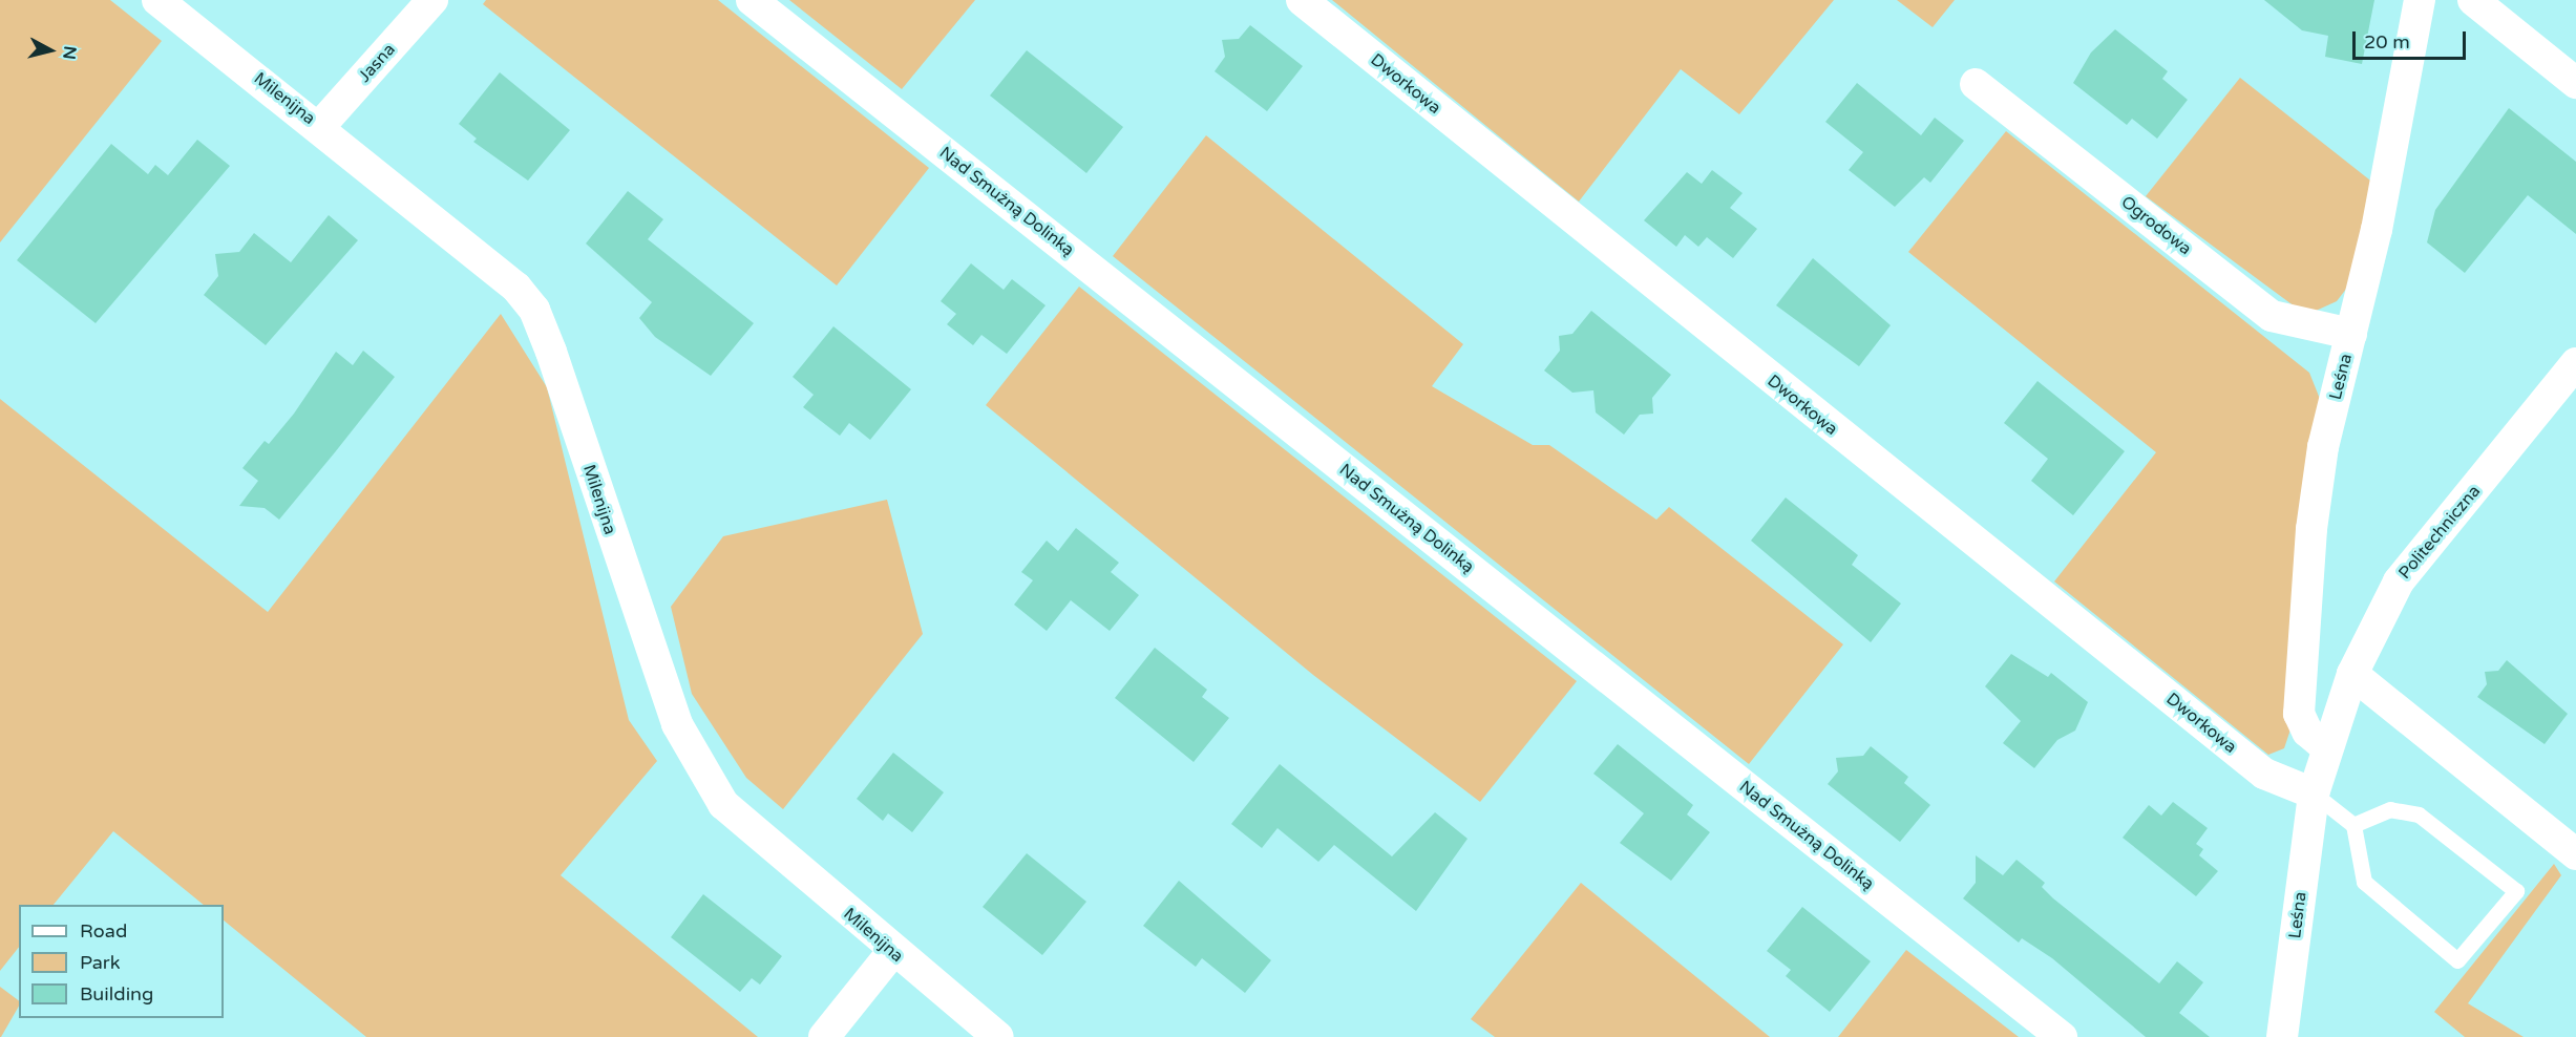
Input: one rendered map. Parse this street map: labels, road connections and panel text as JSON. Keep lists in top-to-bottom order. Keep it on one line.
{"streets":{"street":["Jasna","Dworkowa","Milenijna","Nad Smużną Dolinką","Ogrodowa","Leśna","Politechniczna"]},"crossings":[["Jasna","Milenijna"],["Dworkowa","Leśna"],["Dworkowa","Politechniczna"],["Ogrodowa","Leśna"],["Leśna","Politechniczna"]],"legend":["Road","Park","Building"],"scale_bar":"20 m","north":"right"}
